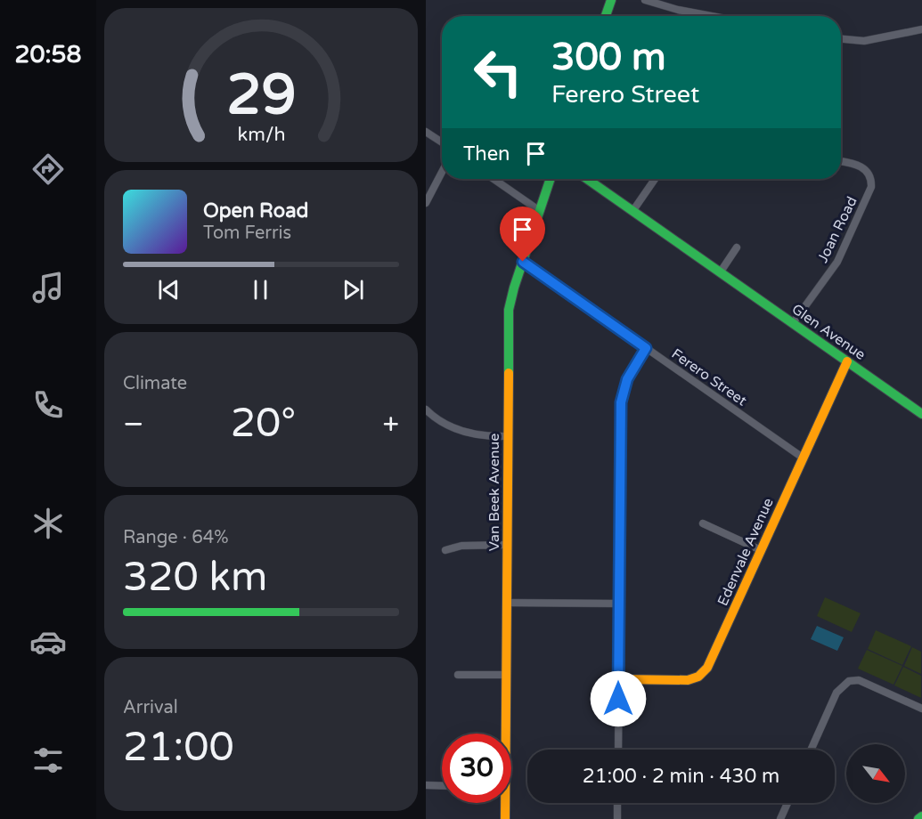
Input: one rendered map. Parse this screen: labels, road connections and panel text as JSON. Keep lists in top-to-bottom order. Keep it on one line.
{"streets":{"street":["Joan Road","Glen Avenue","Ferero Street","Van Beek Avenue","Edenvale Avenue"]},"crossings":[["Joan Road","Glen Avenue"],["Glen Avenue","Edenvale Avenue"],["Ferero Street","Van Beek Avenue"],["Ferero Street","Edenvale Avenue"]],"north":"bottom right","page":{"tabs":"20:58","turn":["300 m","Ferero Street"],"then":"Then","song":["Open Road","Tom Ferris"],"tile":["Climate",["Range · 64%","320 km"],["Arrival","21:00"]],"heat":["−","20°","+"],"limit":"30","trip":"21:00 · 2 min · 430 m","gauge":["29","km/h"]}}
